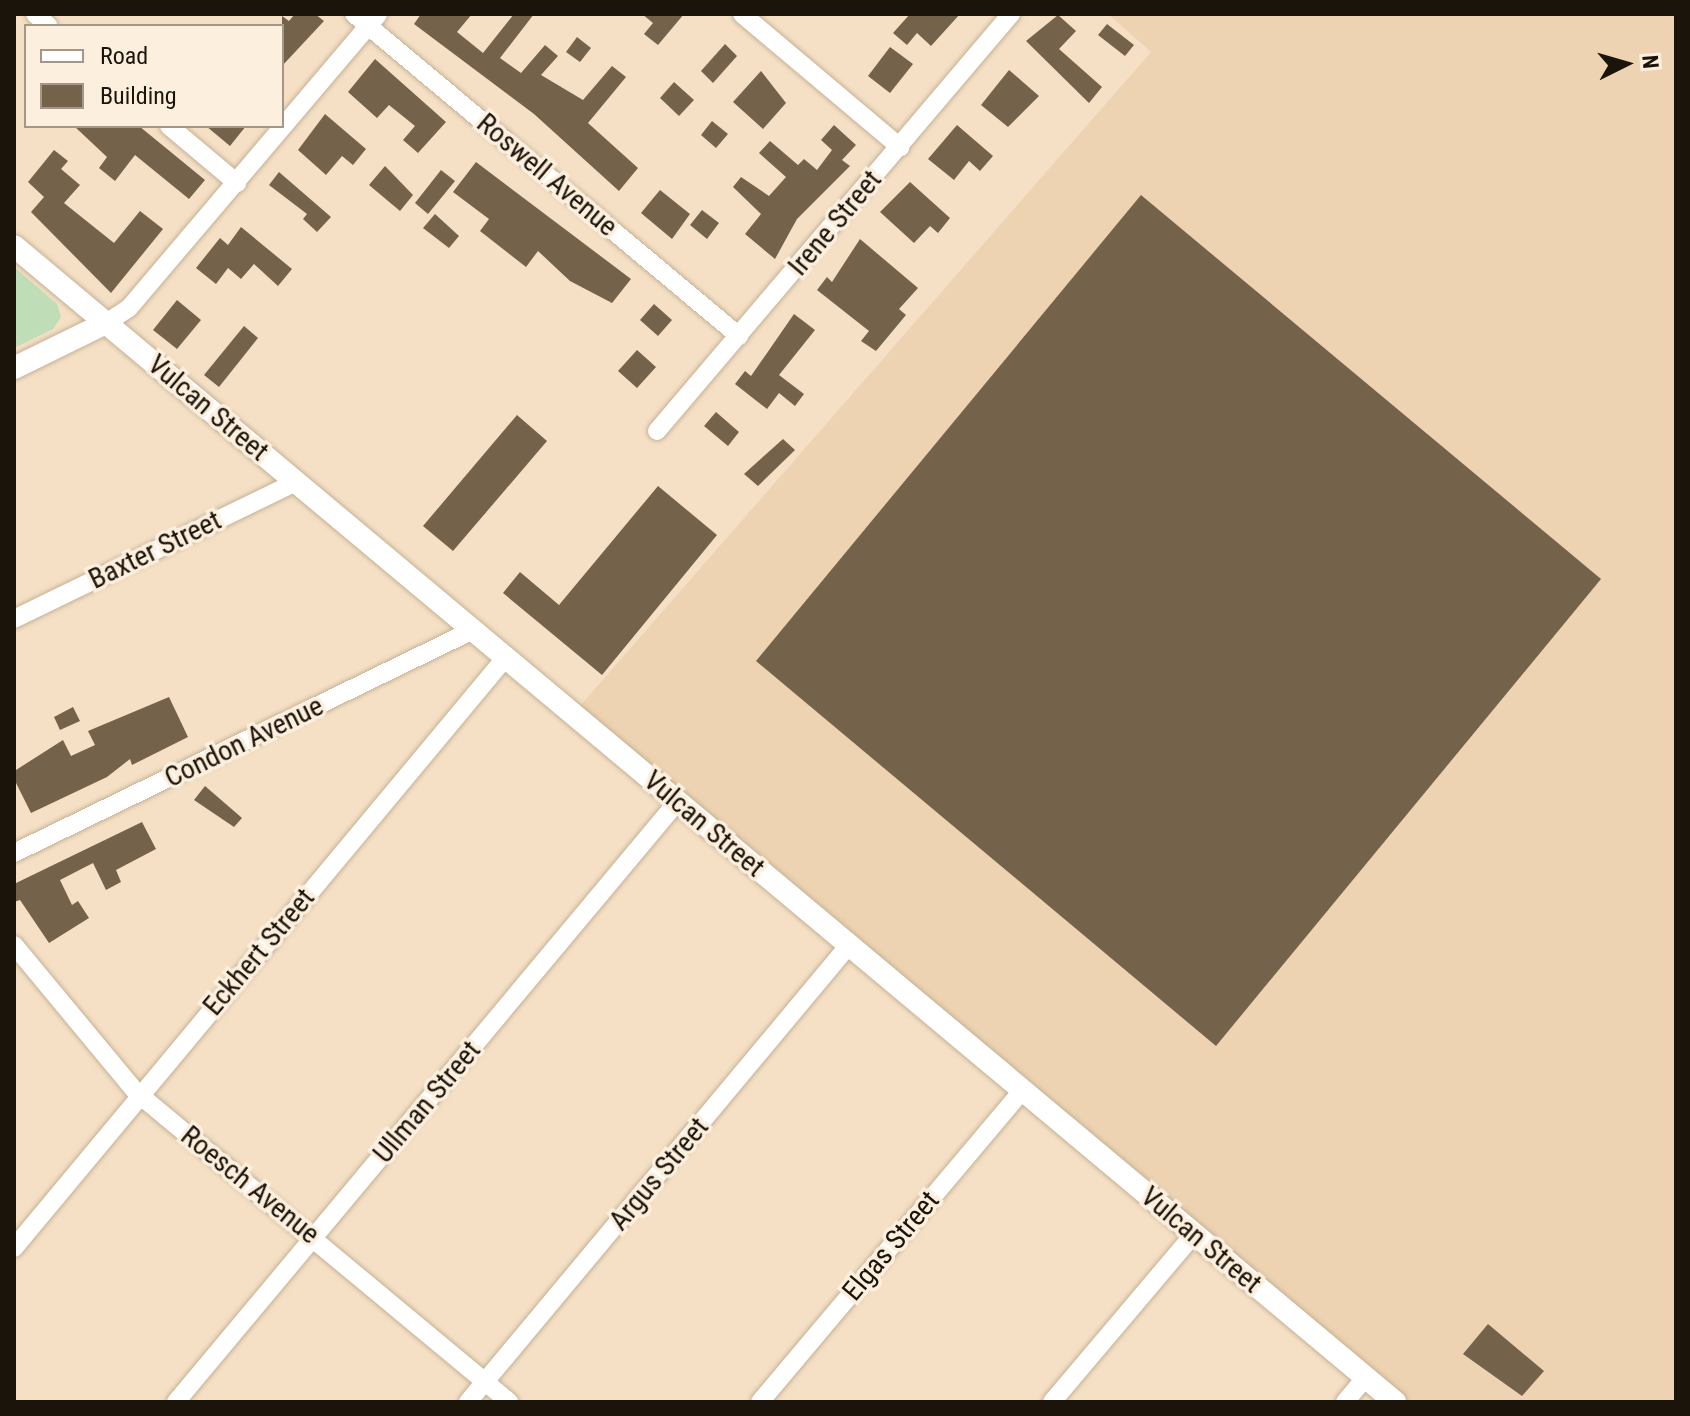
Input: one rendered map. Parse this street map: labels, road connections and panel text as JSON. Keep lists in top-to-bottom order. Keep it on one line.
{"streets":{"street":["Roswell Avenue","Irene Street","Vulcan Street","Baxter Street","Condon Avenue","Eckhert Street","Ullman Street","Argus Street","Roesch Avenue","Elgas Street"]},"crossings":[["Roswell Avenue","Irene Street"],["Vulcan Street","Baxter Street"],["Vulcan Street","Condon Avenue"],["Vulcan Street","Eckhert Street"],["Vulcan Street","Ullman Street"],["Vulcan Street","Argus Street"],["Vulcan Street","Elgas Street"],["Eckhert Street","Roesch Avenue"],["Ullman Street","Roesch Avenue"],["Argus Street","Roesch Avenue"]],"legend":["Road","Building"],"north":"right"}
